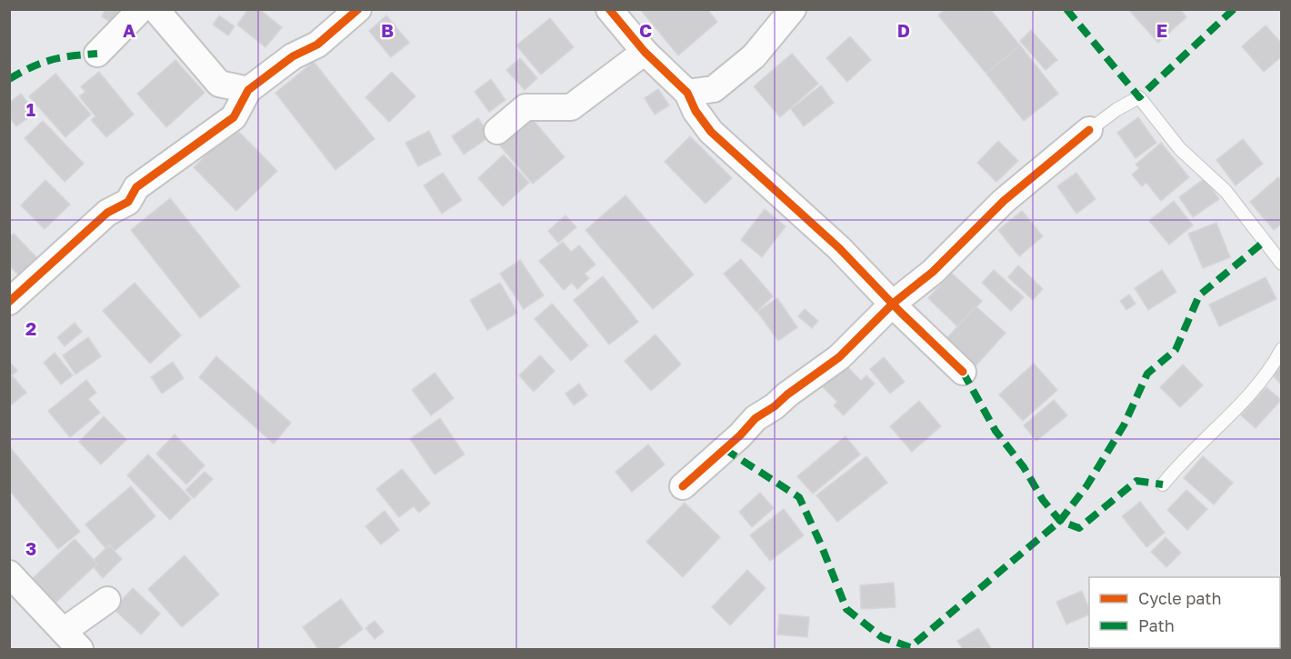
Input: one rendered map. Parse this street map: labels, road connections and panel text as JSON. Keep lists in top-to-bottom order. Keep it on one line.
{"legend":["Cycle path","Path"],"grid":{"columns":["A","B","C","D","E"],"rows":["1","2","3"]}}
